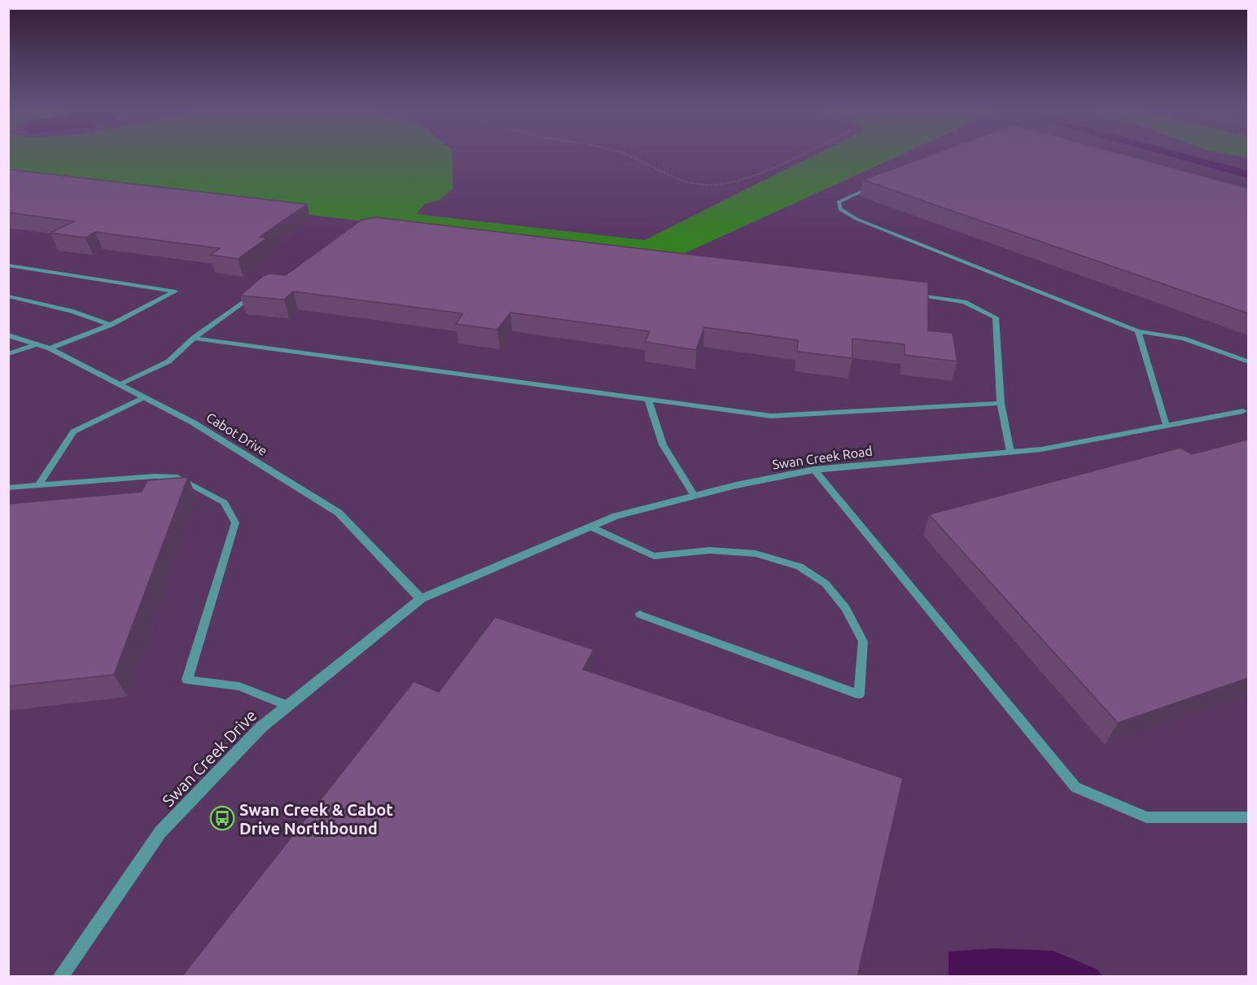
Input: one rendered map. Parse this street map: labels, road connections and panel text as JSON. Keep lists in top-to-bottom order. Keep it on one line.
{"streets":{"street":["Cabot Drive","Swan Creek Road","Swan Creek Drive"]},"crossings":[["Cabot Drive","Swan Creek Road"],["Cabot Drive","Swan Creek Drive"],["Swan Creek Road","Swan Creek Drive"]],"places":{"bus stop":["Swan Creek & Cabot Drive Northbound"]}}
